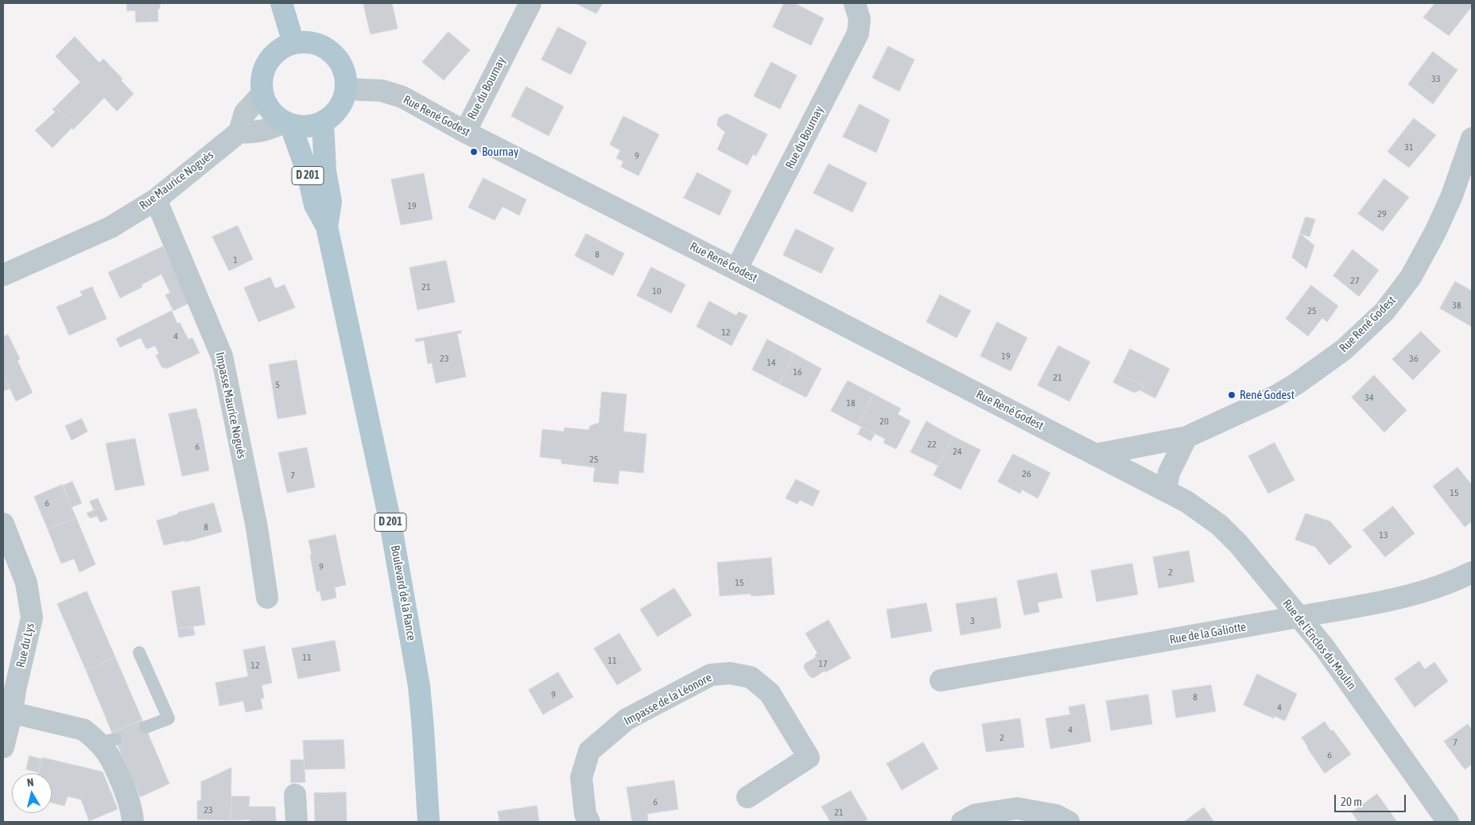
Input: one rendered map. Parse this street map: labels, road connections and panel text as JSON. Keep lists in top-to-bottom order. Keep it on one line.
{"streets":{"main road":["D 201","Boulevard de la Rance"],"street":["Rue du Bournay","Rue René Godest","Rue Maurice Noguès","Impasse Maurice Noguès","Rue de la Galiotte","Rue de l'Enclos du Moulin","Rue du Lys","Impasse de la Léonore"]},"crossings":[["Rue du Bournay","Rue René Godest"],["Rue René Godest","Boulevard de la Rance"],["Rue René Godest","Rue de l'Enclos du Moulin"],["Rue Maurice Noguès","Impasse Maurice Noguès"],["Rue de la Galiotte","Rue de l'Enclos du Moulin"]],"places":["Bournay","René Godest"],"house_numbers":["33","31","9","19","29","8","1","27","21","10","38","25","12","4","19","23","36","14","16","21","5","34","18","20","22","6","24","25","26","7","15","6","8","13","9","2","15","3","11","11","17","12","9","8","4","4","2","7","6","6","23","21"],"scale_bar":"20 m","north":"top"}
